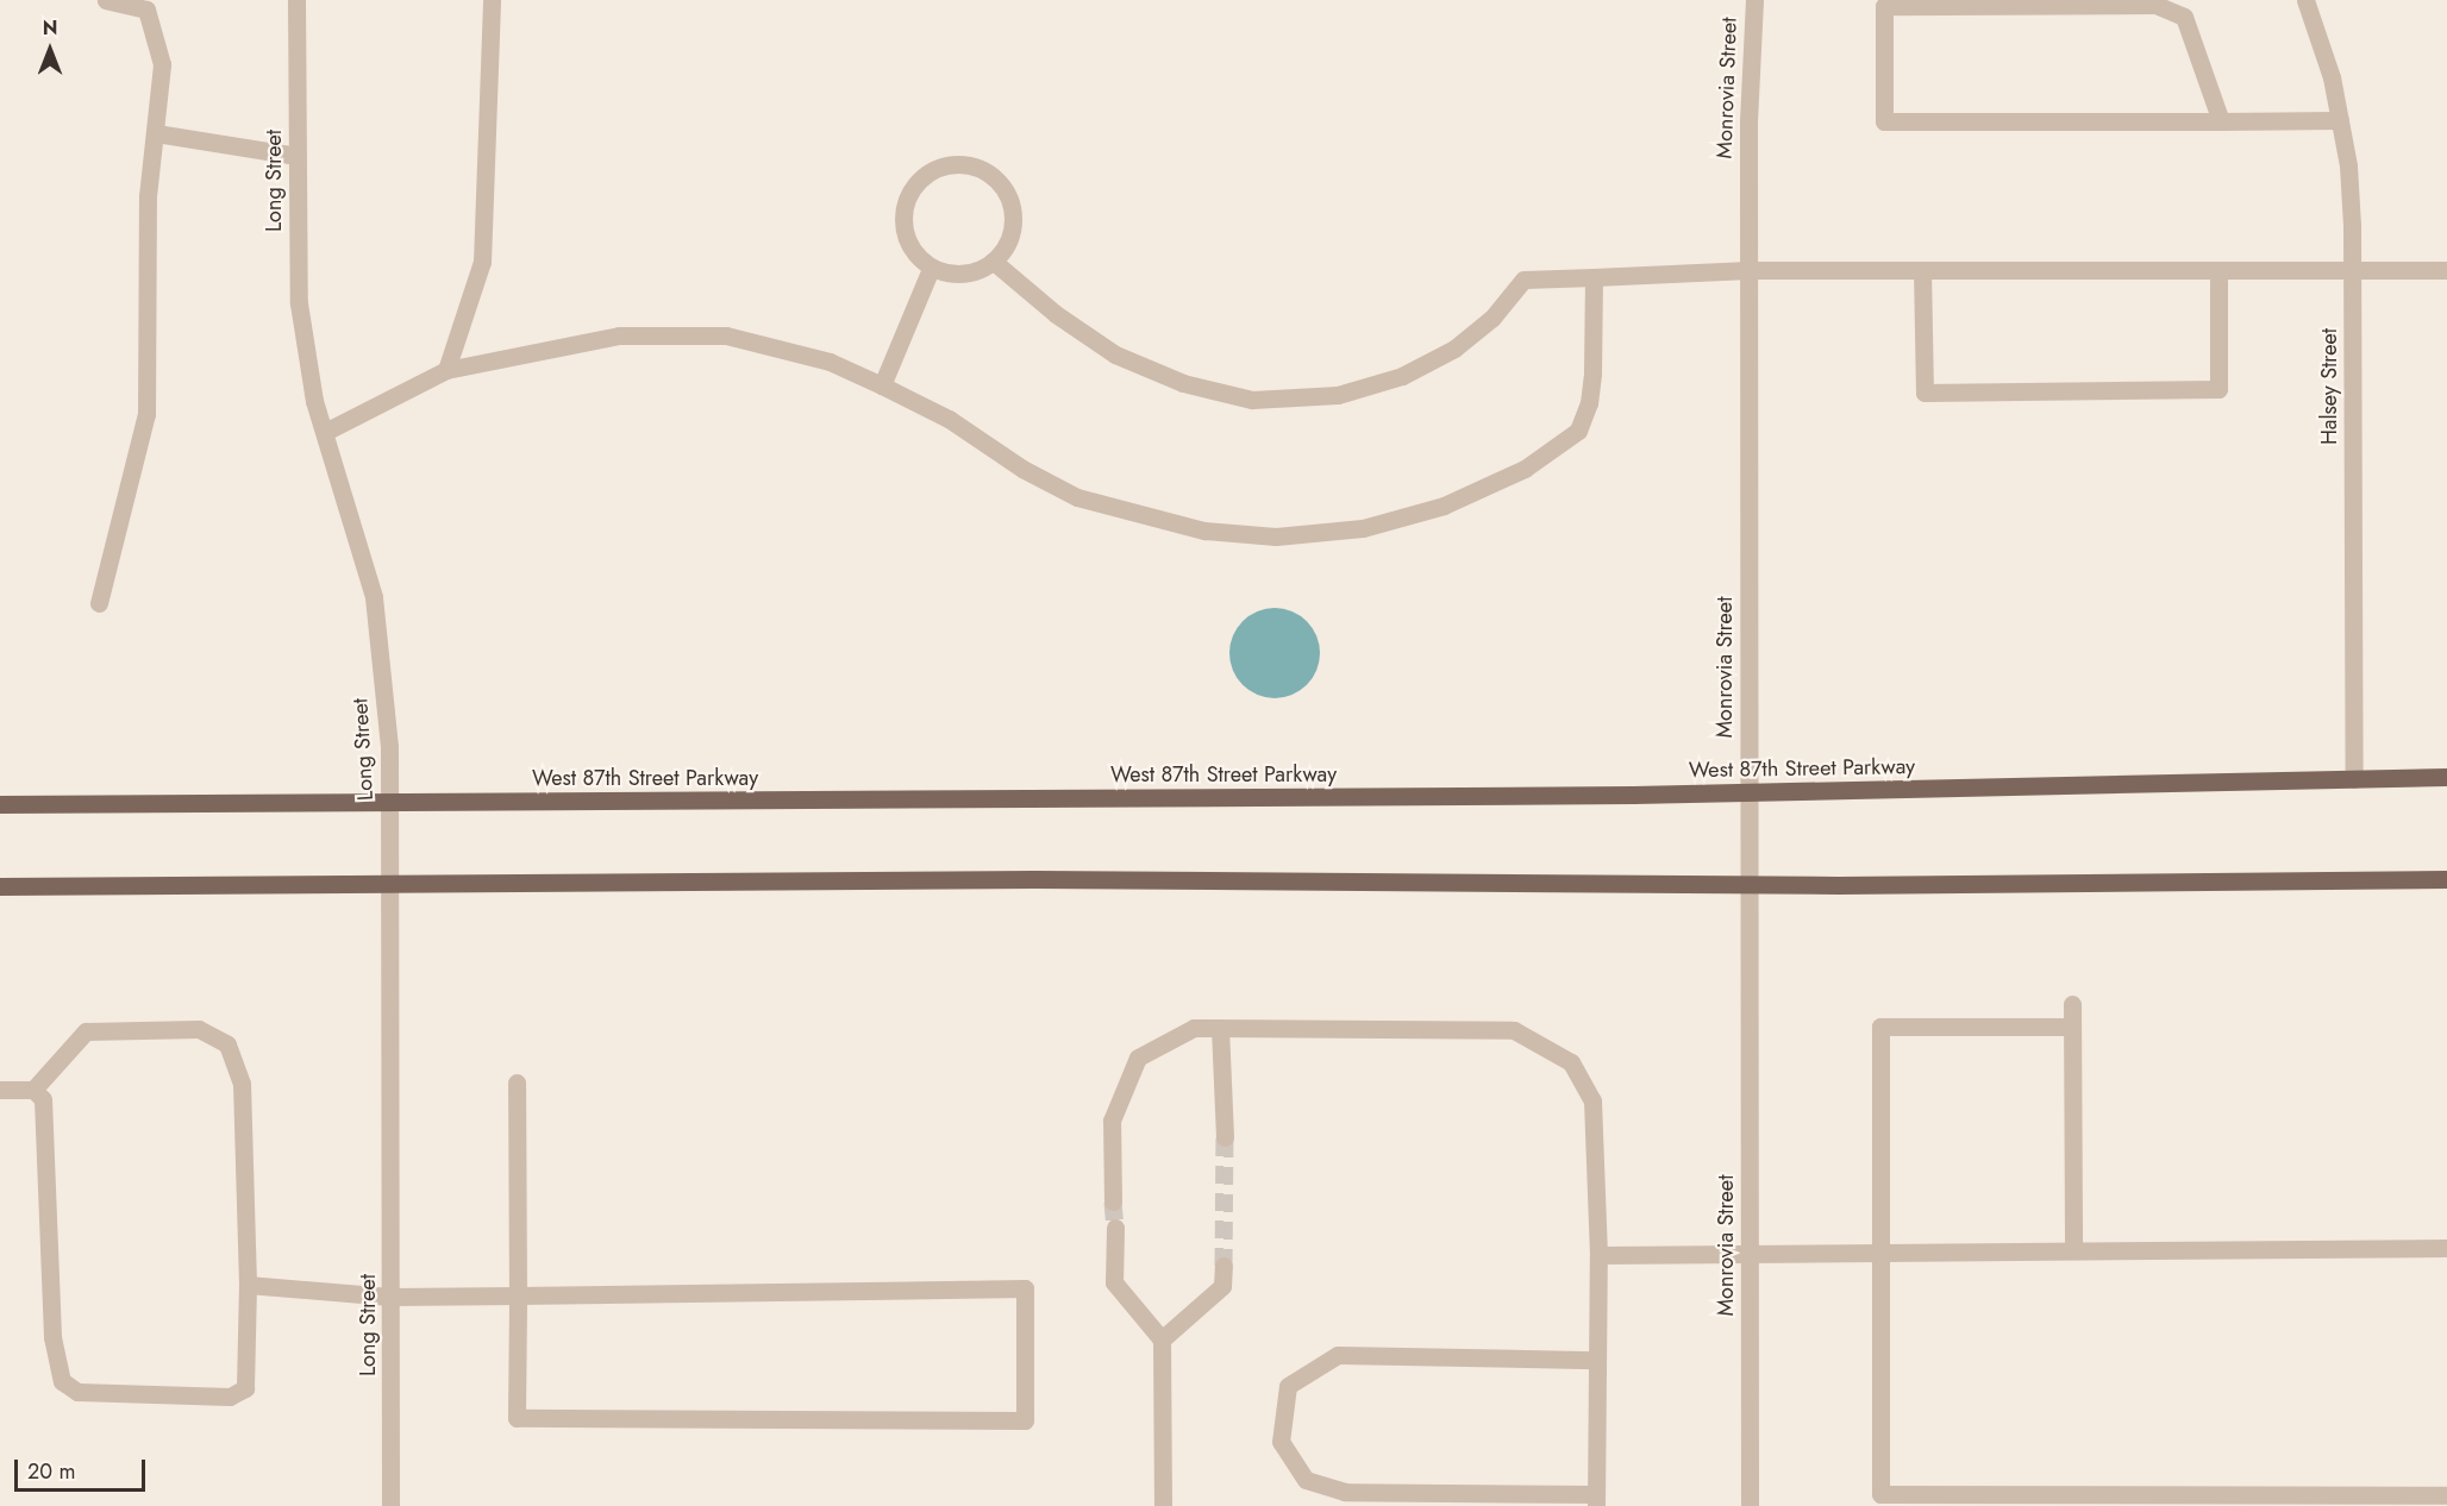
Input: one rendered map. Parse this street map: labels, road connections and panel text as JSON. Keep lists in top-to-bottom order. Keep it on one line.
{"streets":{"main road":["West 87th Street Parkway"],"street":["Monrovia Street","Long Street","Halsey Street"]},"crossings":[["Monrovia Street","West 87th Street Parkway"],["Long Street","West 87th Street Parkway"],["Halsey Street","West 87th Street Parkway"]],"scale_bar":"20 m","north":"top"}
